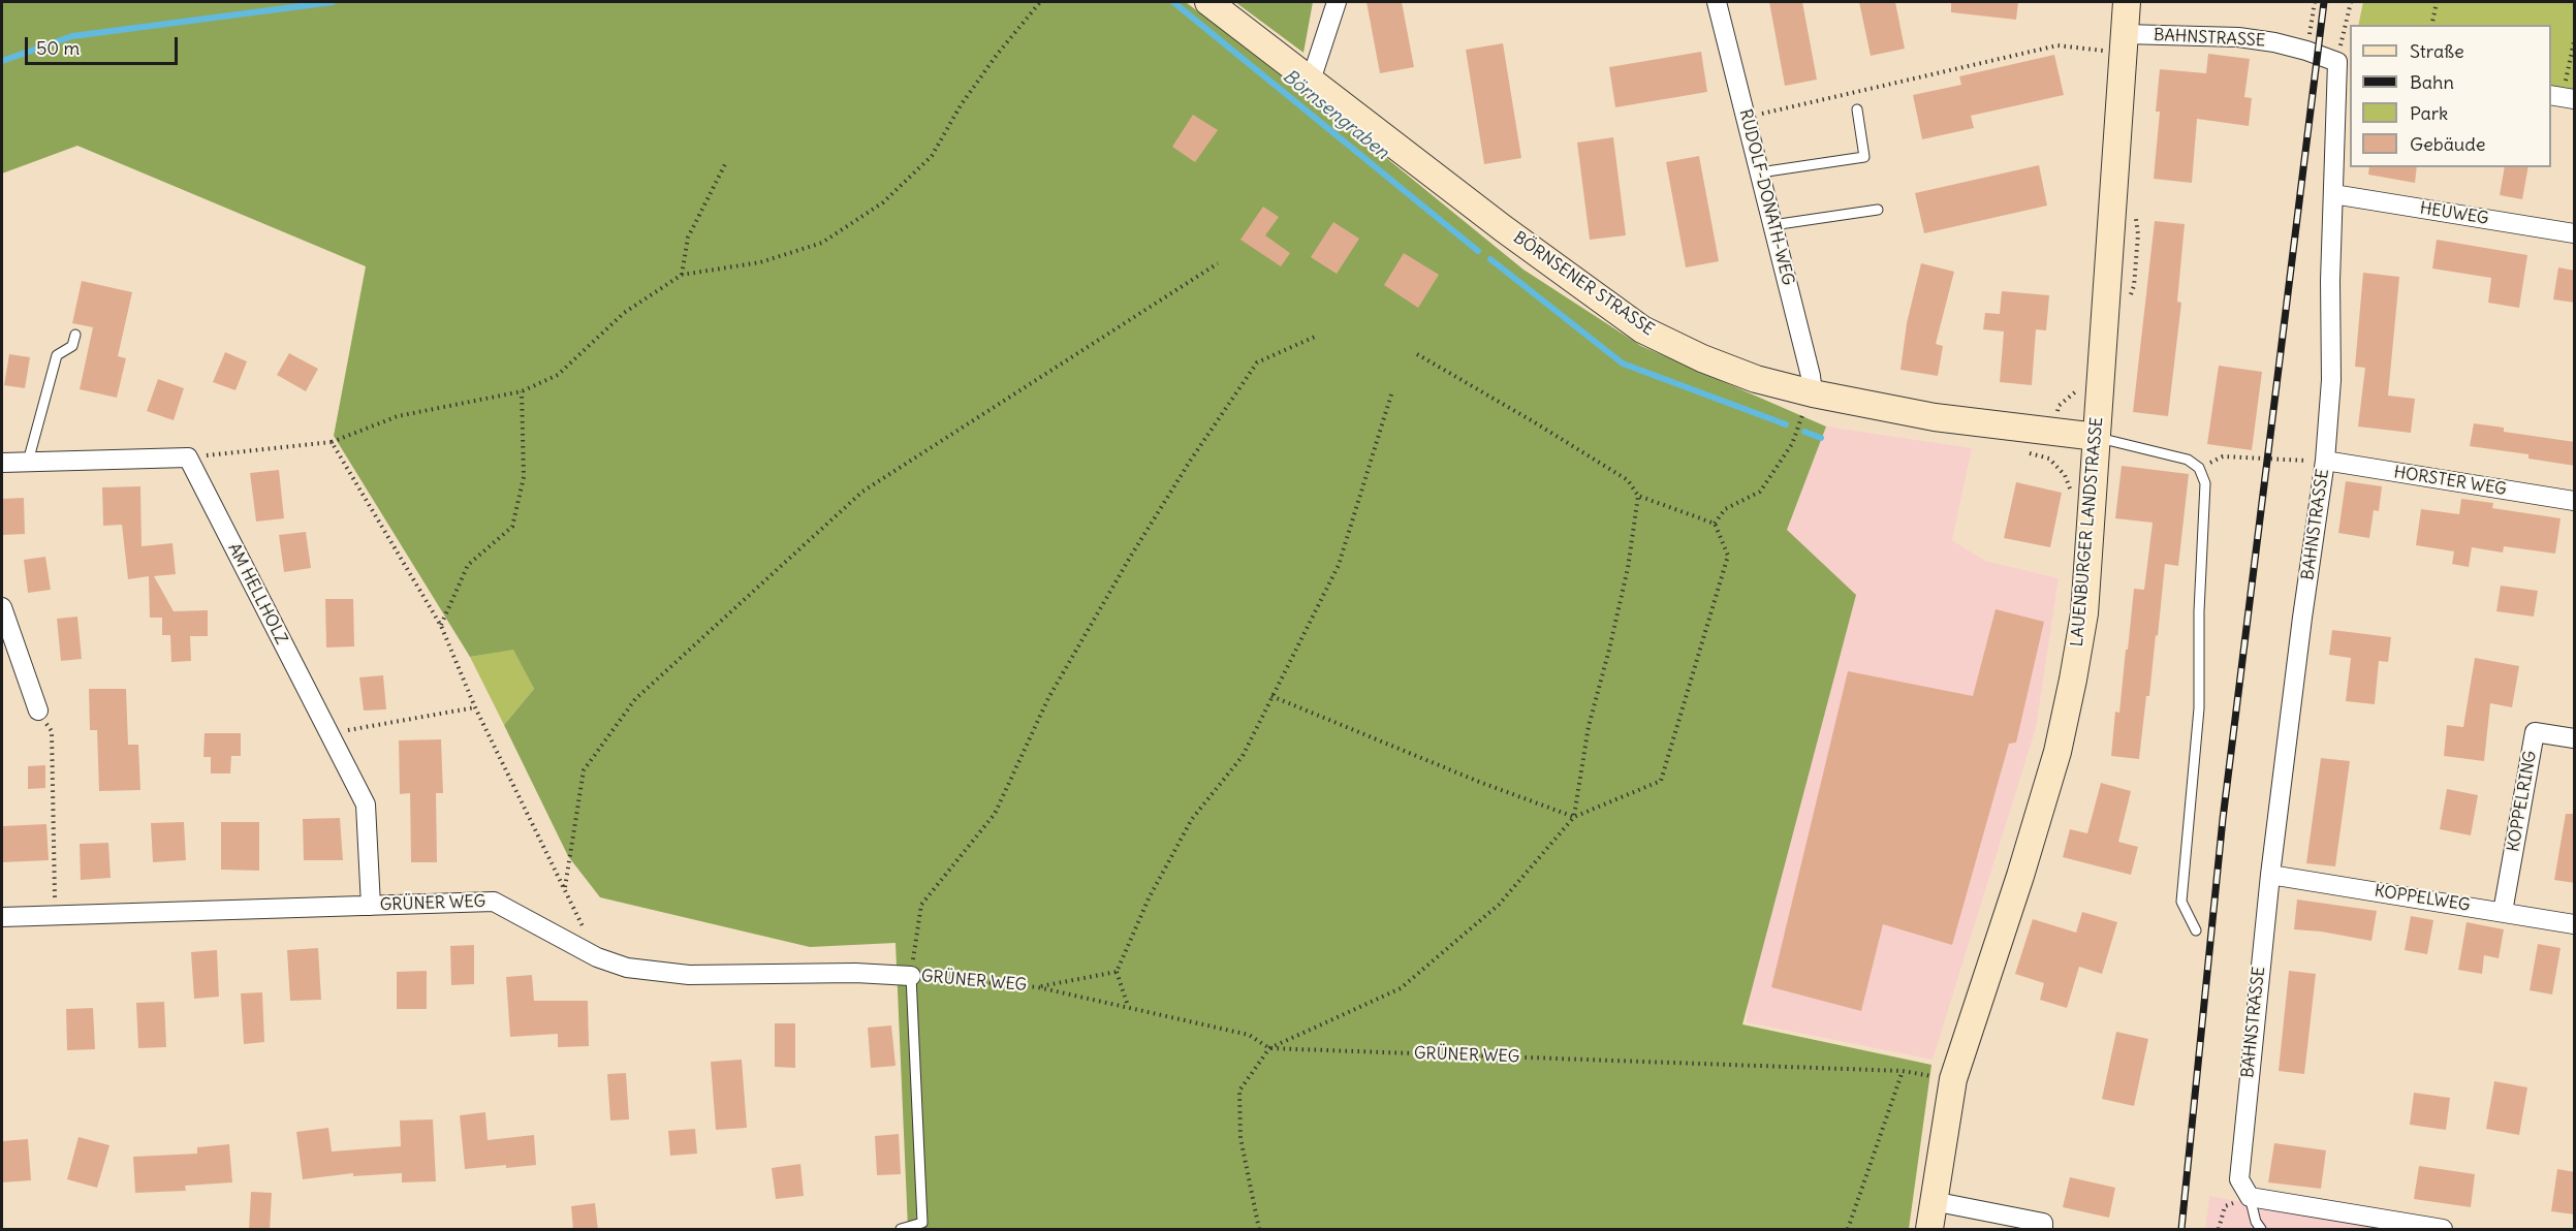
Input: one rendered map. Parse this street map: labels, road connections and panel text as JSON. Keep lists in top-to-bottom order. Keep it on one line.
{"streets":{"main road":["BÖRNSENER STRASSE","LAUENBURGER LANDSTRASSE"],"street":["BAHNSTRASSE","RUDOLF-DONATH-WEG","HEUWEG","HORSTER WEG","AM HELLHOLZ","KOPPELRING","KOPPELWEG","GRÜNER WEG"]},"crossings":[["BAHNSTRASSE","HEUWEG"],["BAHNSTRASSE","HORSTER WEG"],["BAHNSTRASSE","LAUENBURGER LANDSTRASSE"],["BAHNSTRASSE","KOPPELWEG"],["RUDOLF-DONATH-WEG","BÖRNSENER STRASSE"],["BÖRNSENER STRASSE","LAUENBURGER LANDSTRASSE"],["LAUENBURGER LANDSTRASSE","GRÜNER WEG"],["AM HELLHOLZ","GRÜNER WEG"],["KOPPELRING","KOPPELWEG"]],"water":["Börnsengraben"],"legend":["Straße","Bahn","Park","Gebäude"],"scale_bar":"50 m"}
